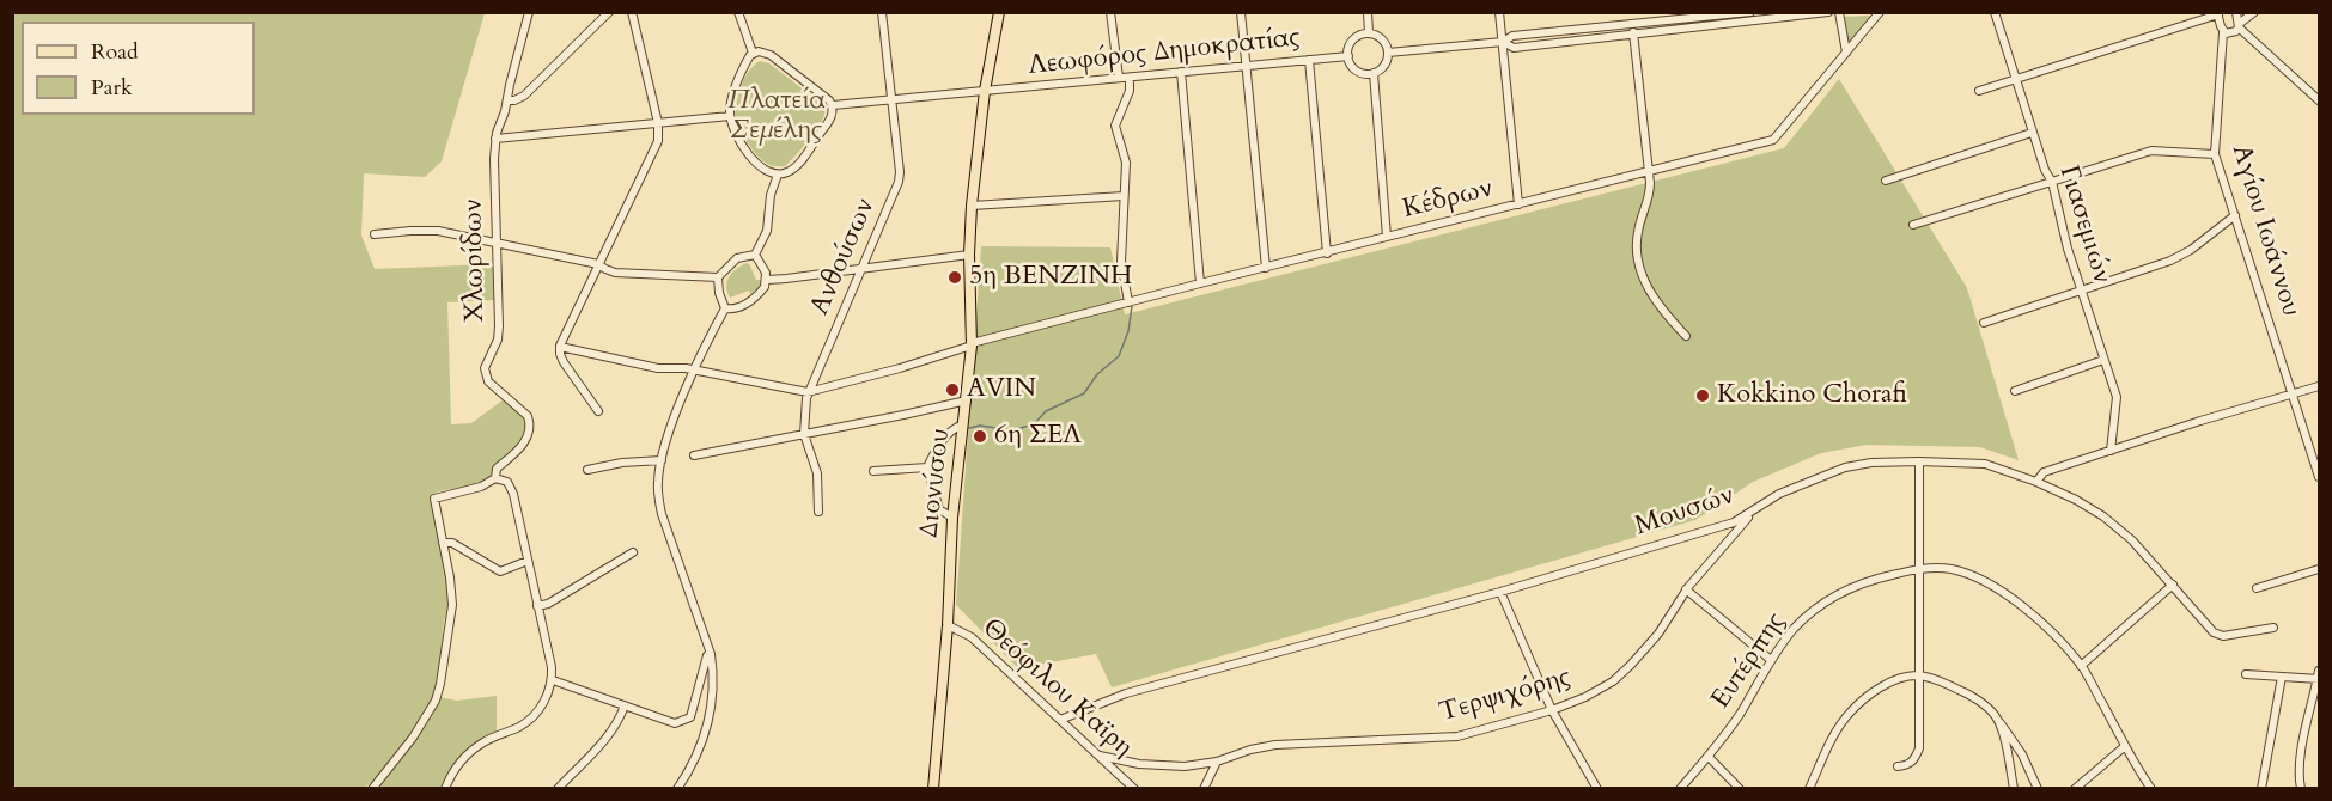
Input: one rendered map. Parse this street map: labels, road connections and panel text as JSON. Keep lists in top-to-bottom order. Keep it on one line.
{"streets":{"main road":["Διονύσου"],"street":["Λεωφόρος Δημοκρατίας","Κέδρων","Γιασεμιών","Αγίου Ιωάννου","Ανθούσων","Χλωρίδων","Μουσών","Ευτέρπης","Θεόφιλου Καϊρη","Τερψιχόρης"]},"crossings":[["Λεωφόρος Δημοκρατίας","Ανθούσων"],["Λεωφόρος Δημοκρατίας","Διονύσου"],["Κέδρων","Ανθούσων"],["Κέδρων","Διονύσου"],["Διονύσου","Θεόφιλου Καϊρη"],["Μουσών","Θεόφιλου Καϊρη"],["Μουσών","Τερψιχόρης"],["Θεόφιλου Καϊρη","Τερψιχόρης"]],"parks":["Πλατεία Σεμέλης"],"places":["5η ΒΕΝΖΙΝΗ","AVIN","Kokkino Chorafi","6η ΣΕΛ"],"legend":["Road","Park"]}
